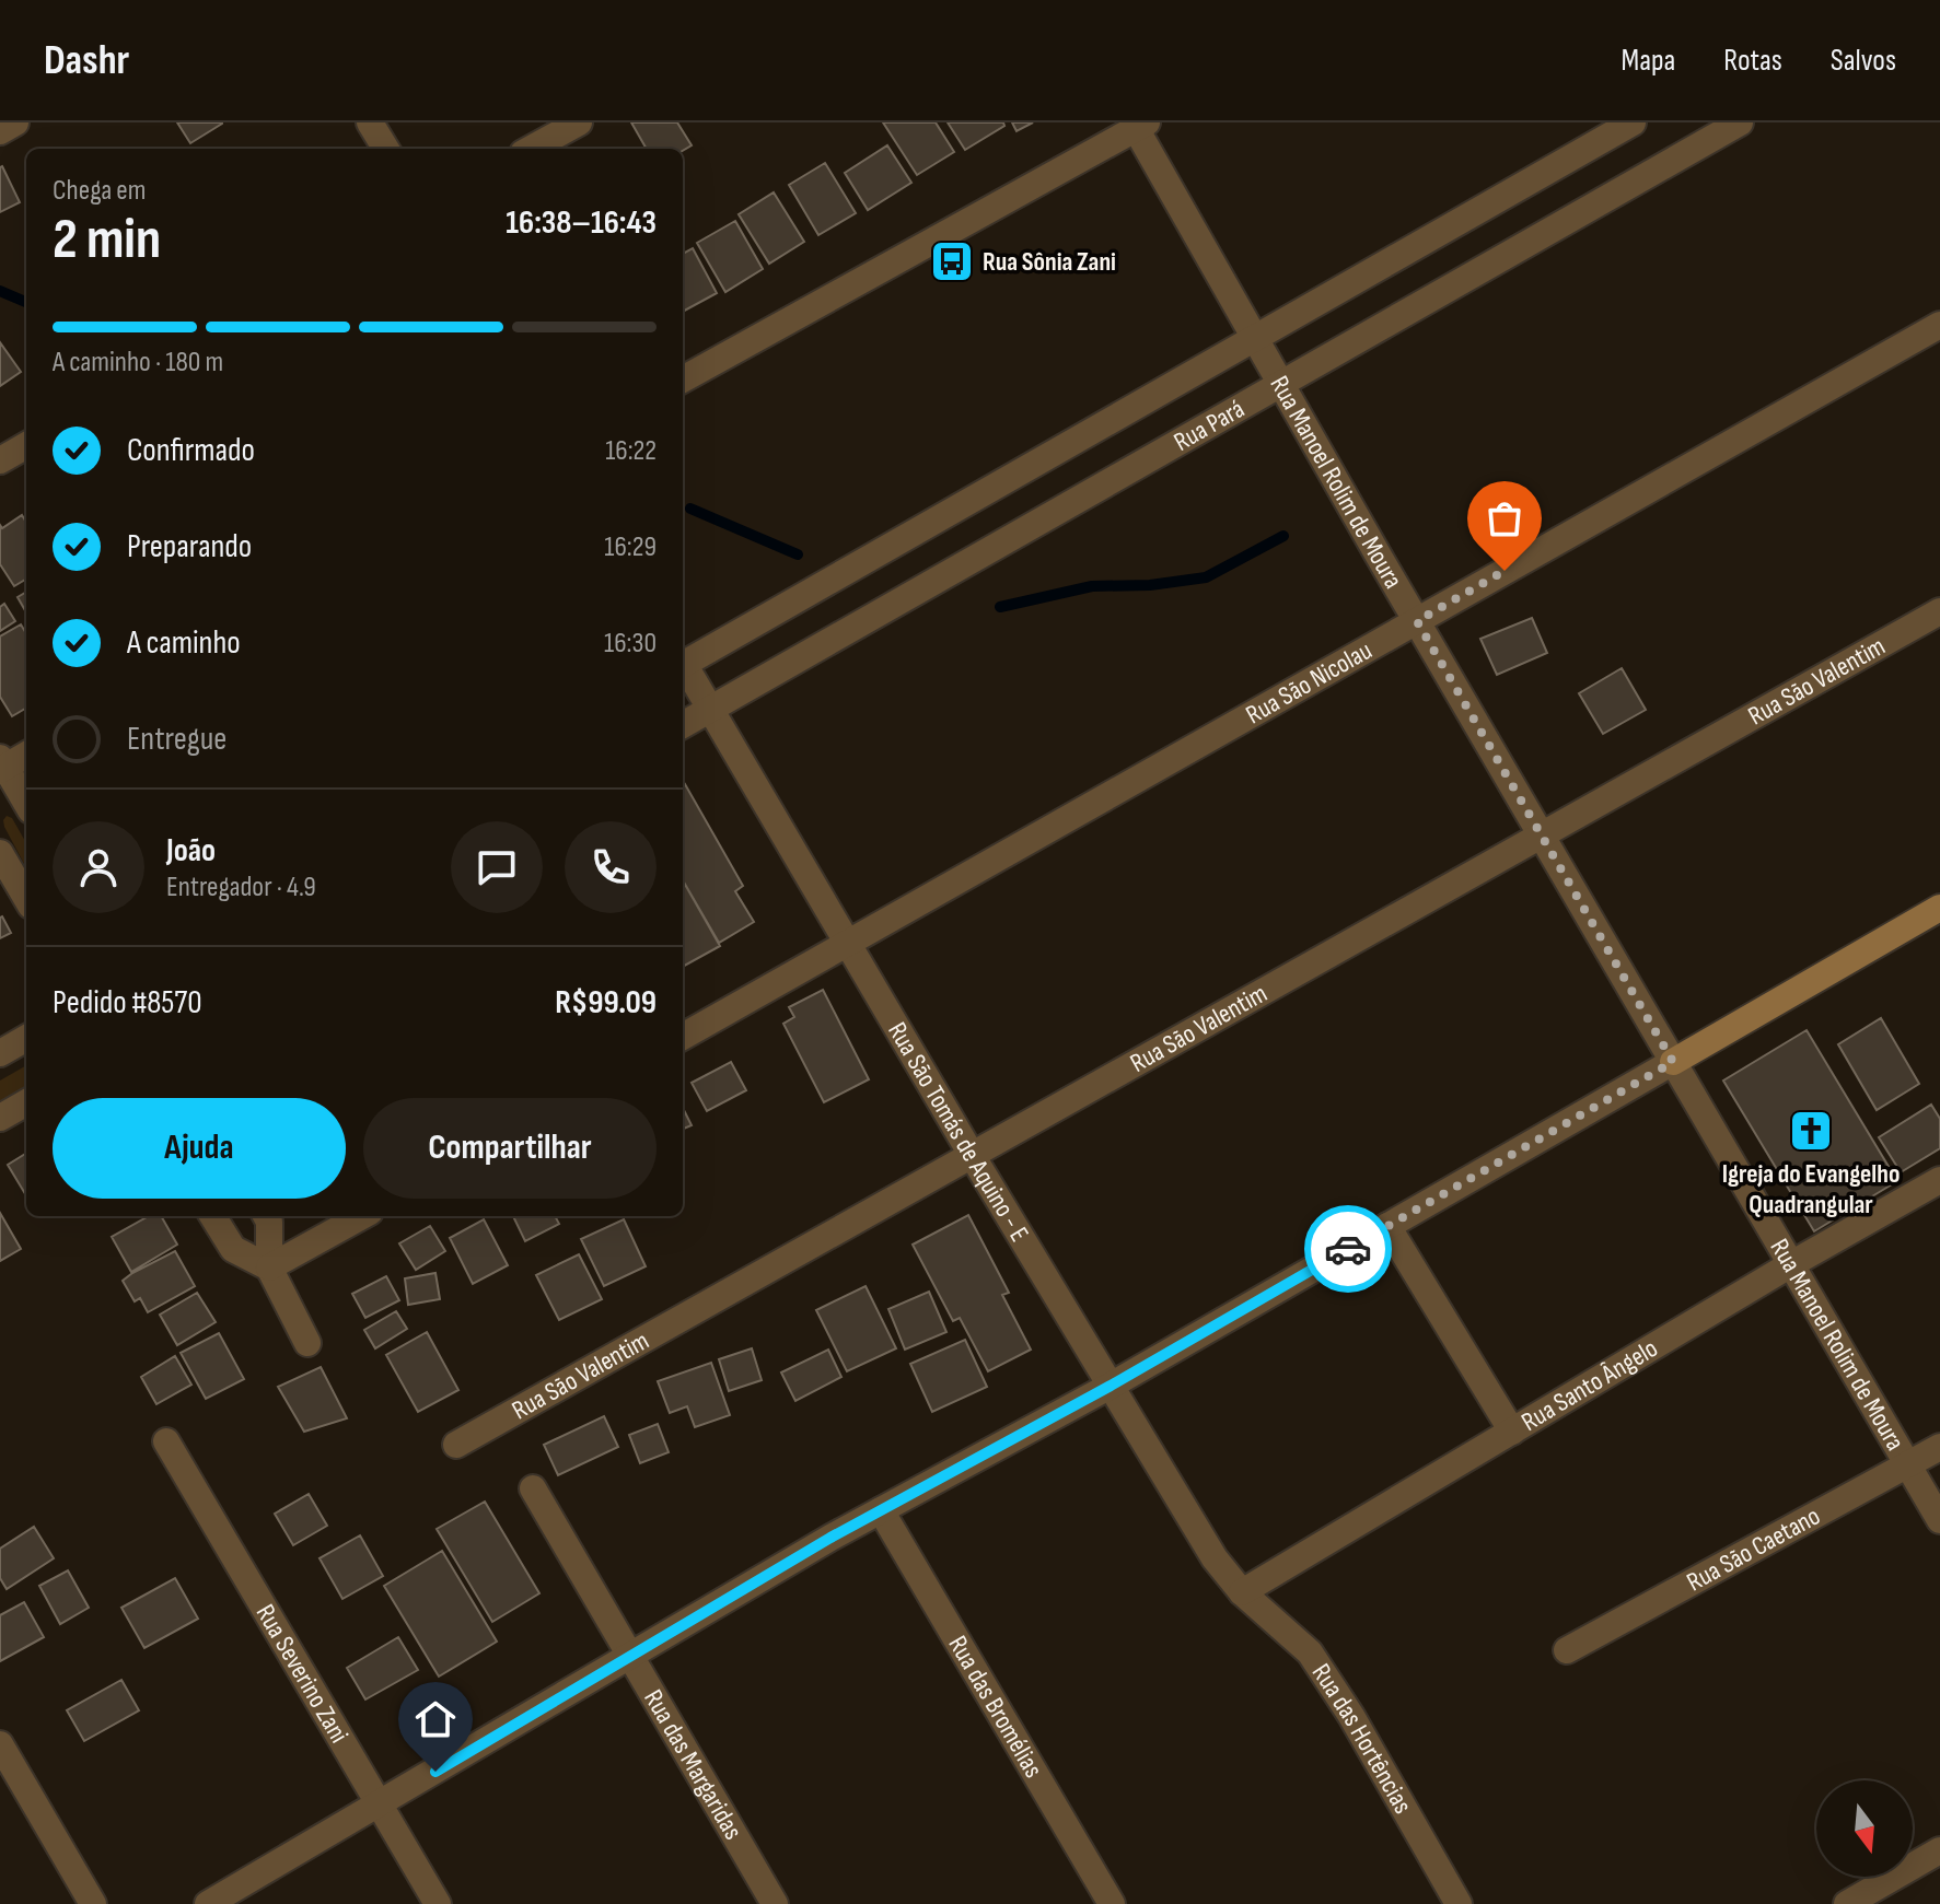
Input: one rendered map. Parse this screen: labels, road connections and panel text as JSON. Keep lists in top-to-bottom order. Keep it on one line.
{"streets":{"street":["Rua Pará","Rua Manoel Rolim de Moura","Rua São Valentim","Rua São Nicolau","Rua São Tomás de Aquino - E","Rua Santo Ângelo","Rua São Caetano","Rua Severino Zani","Rua das Bromélias","Rua das Hortências","Rua das Margaridas"]},"crossings":[["Rua Pará","Rua Manoel Rolim de Moura"],["Rua Pará","Rua São Tomás de Aquino - E"],["Rua Manoel Rolim de Moura","Rua São Valentim"],["Rua Manoel Rolim de Moura","Rua São Nicolau"],["Rua Manoel Rolim de Moura","Rua Santo Ângelo"],["Rua Manoel Rolim de Moura","Rua São Caetano"],["Rua São Valentim","Rua São Tomás de Aquino - E"],["Rua São Nicolau","Rua São Tomás de Aquino - E"],["Rua São Tomás de Aquino - E","Rua Santo Ângelo"],["Rua São Tomás de Aquino - E","Rua das Hortências"],["Rua Santo Ângelo","Rua das Hortências"]],"places":{"bus stop":["Rua Sônia Zani"],"church":["Igreja do Evangelho Quadrangular"]},"north":"bottom","page":{"header":"Dashr","nav":["Mapa","Rotas","Salvos"],"heading":["2 min","Chega em","16:38–16:43"],"panel":["João","Entregador · 4.9","Pedido #8570","R$99.09"],"bar":"A caminho · 180 m","list":[["Confirmado","16:22"],["Preparando","16:29"],["A caminho","16:30"],"Entregue"],"buttons":["Ajuda","Compartilhar"]}}
